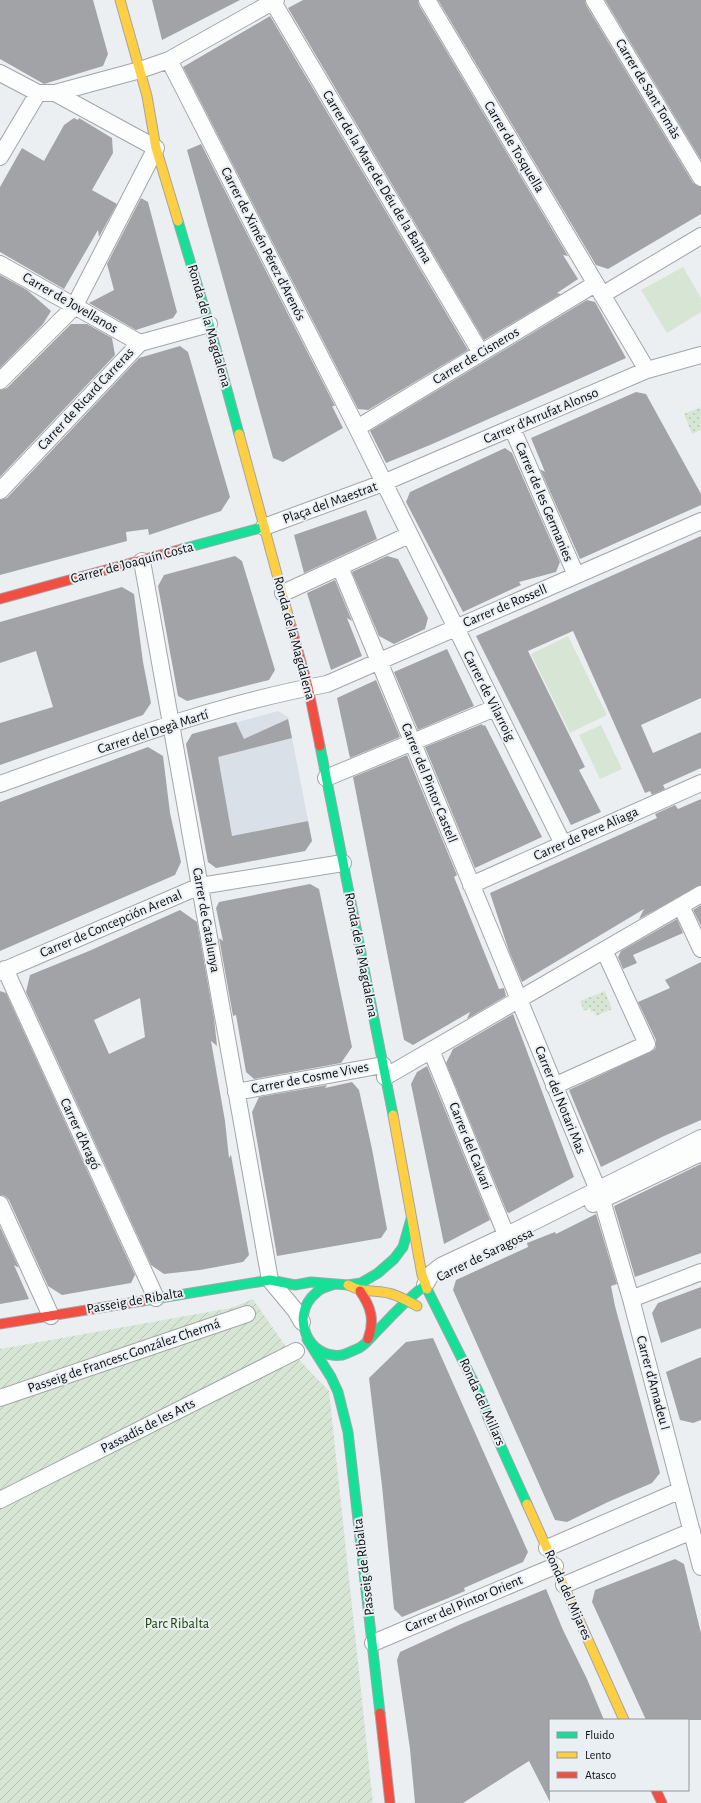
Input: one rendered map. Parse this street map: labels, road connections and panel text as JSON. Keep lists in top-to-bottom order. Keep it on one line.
{"streets":{"main road":["Ronda de la Magdalena","Carrer de Joaquín Costa","Passeig de Ribalta","Ronda del Millars","Ronda del Mijares"],"street":["Carrer de Sant Tomàs","Carrer de Tosquella","Carrer de la Mare de Déu de la Balma","Carrer de Ximén Pérez d'Arenós","Carrer de Jovellanos","Carrer de Cisneros","Carrer de Ricard Carreras","Carrer d'Arrufat Alonso","Carrer de les Germanies","Plaça del Maestrat","Carrer de Rossell","Carrer de Vilarroig","Carrer del Degà Martí","Carrer del Pintor Castell","Carrer de Pere Aliaga","Carrer de Catalunya","Carrer de Concepción Arenal","Carrer de Cosme Vives","Carrer del Notari Mas","Carrer d'Aragó","Carrer del Calvari","Carrer de Saragossa","Passeig de Francesc González Chermá","Carrer d'Amadeu I","Passadís de les Arts","Carrer del Pintor Orient"]},"crossings":[["Carrer de Tosquella","Carrer de Cisneros"],["Carrer de Tosquella","Carrer d'Arrufat Alonso"],["Carrer de la Mare de Déu de la Balma","Carrer de Cisneros"],["Carrer de Ximén Pérez d'Arenós","Carrer de Cisneros"],["Carrer de Ximén Pérez d'Arenós","Plaça del Maestrat"],["Carrer de Jovellanos","Carrer de Ricard Carreras"],["Ronda de la Magdalena","Carrer de Ricard Carreras"],["Ronda de la Magdalena","Plaça del Maestrat"],["Ronda de la Magdalena","Carrer de Joaquín Costa"],["Ronda de la Magdalena","Carrer de Rossell"],["Ronda de la Magdalena","Carrer del Degà Martí"],["Ronda de la Magdalena","Carrer de Concepción Arenal"],["Ronda de la Magdalena","Carrer de Cosme Vives"],["Ronda de la Magdalena","Carrer de Saragossa"],["Ronda de la Magdalena","Passeig de Ribalta"],["Ronda de la Magdalena","Ronda del Millars"],["Ronda de la Magdalena","Passadís de les Arts"],["Carrer de Cisneros","Plaça del Maestrat"],["Carrer d'Arrufat Alonso","Carrer de les Germanies"],["Carrer d'Arrufat Alonso","Plaça del Maestrat"],["Carrer d'Arrufat Alonso","Carrer de Vilarroig"],["Carrer de les Germanies","Carrer de Rossell"],["Plaça del Maestrat","Carrer de Joaquín Costa"],["Plaça del Maestrat","Carrer de Vilarroig"],["Carrer de Joaquín Costa","Carrer de Catalunya"],["Carrer de Rossell","Carrer de Vilarroig"],["Carrer de Rossell","Carrer del Degà Martí"],["Carrer de Rossell","Carrer del Pintor Castell"],["Carrer de Vilarroig","Carrer de Pere Aliaga"],["Carrer del Degà Martí","Carrer de Catalunya"],["Carrer del Pintor Castell","Carrer de Pere Aliaga"],["Carrer del Pintor Castell","Carrer de Cosme Vives"],["Carrer del Pintor Castell","Carrer del Notari Mas"],["Carrer de Catalunya","Carrer de Concepción Arenal"],["Carrer de Catalunya","Carrer de Cosme Vives"],["Carrer de Catalunya","Passeig de Ribalta"],["Carrer de Concepción Arenal","Carrer d'Aragó"],["Carrer de Cosme Vives","Carrer del Notari Mas"],["Carrer de Cosme Vives","Carrer del Calvari"],["Carrer del Notari Mas","Carrer de Saragossa"],["Carrer del Notari Mas","Carrer d'Amadeu I"],["Carrer d'Aragó","Passeig de Ribalta"],["Carrer del Calvari","Carrer de Saragossa"],["Carrer de Saragossa","Carrer d'Amadeu I"],["Carrer de Saragossa","Ronda del Millars"],["Passeig de Ribalta","Ronda del Millars"],["Passeig de Ribalta","Passadís de les Arts"],["Passeig de Ribalta","Carrer del Pintor Orient"],["Ronda del Millars","Passadís de les Arts"],["Ronda del Millars","Ronda del Mijares"],["Ronda del Mijares","Carrer del Pintor Orient"]],"parks":["Parc Ribalta"],"legend":["Fluido","Lento","Atasco"]}
